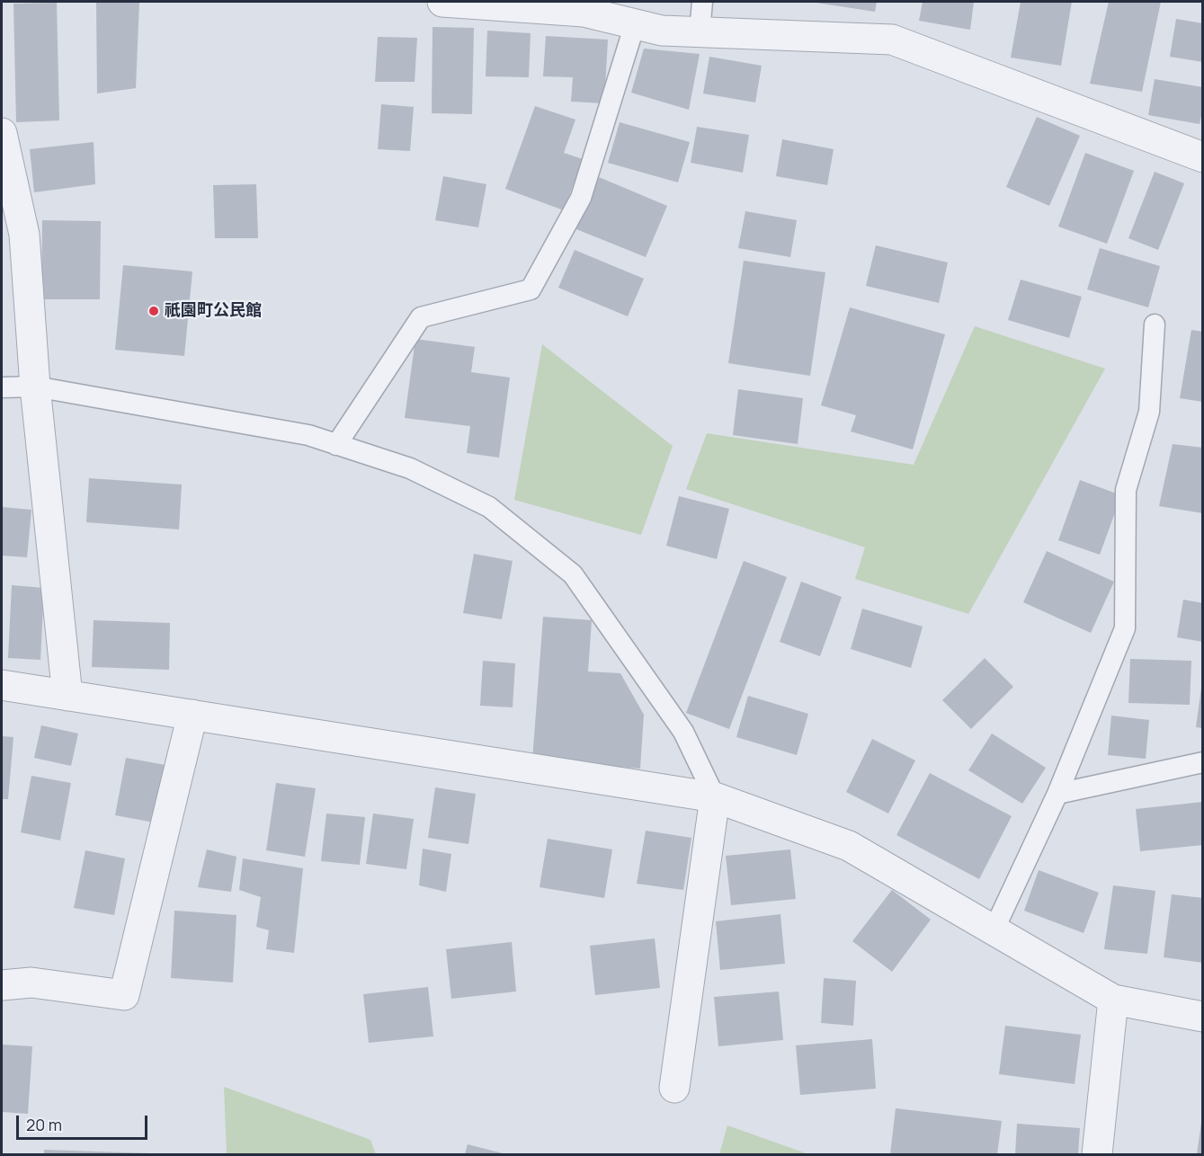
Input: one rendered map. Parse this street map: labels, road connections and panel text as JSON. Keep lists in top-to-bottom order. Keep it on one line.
{"places":["祇園町公民館"],"scale_bar":"20 m"}
